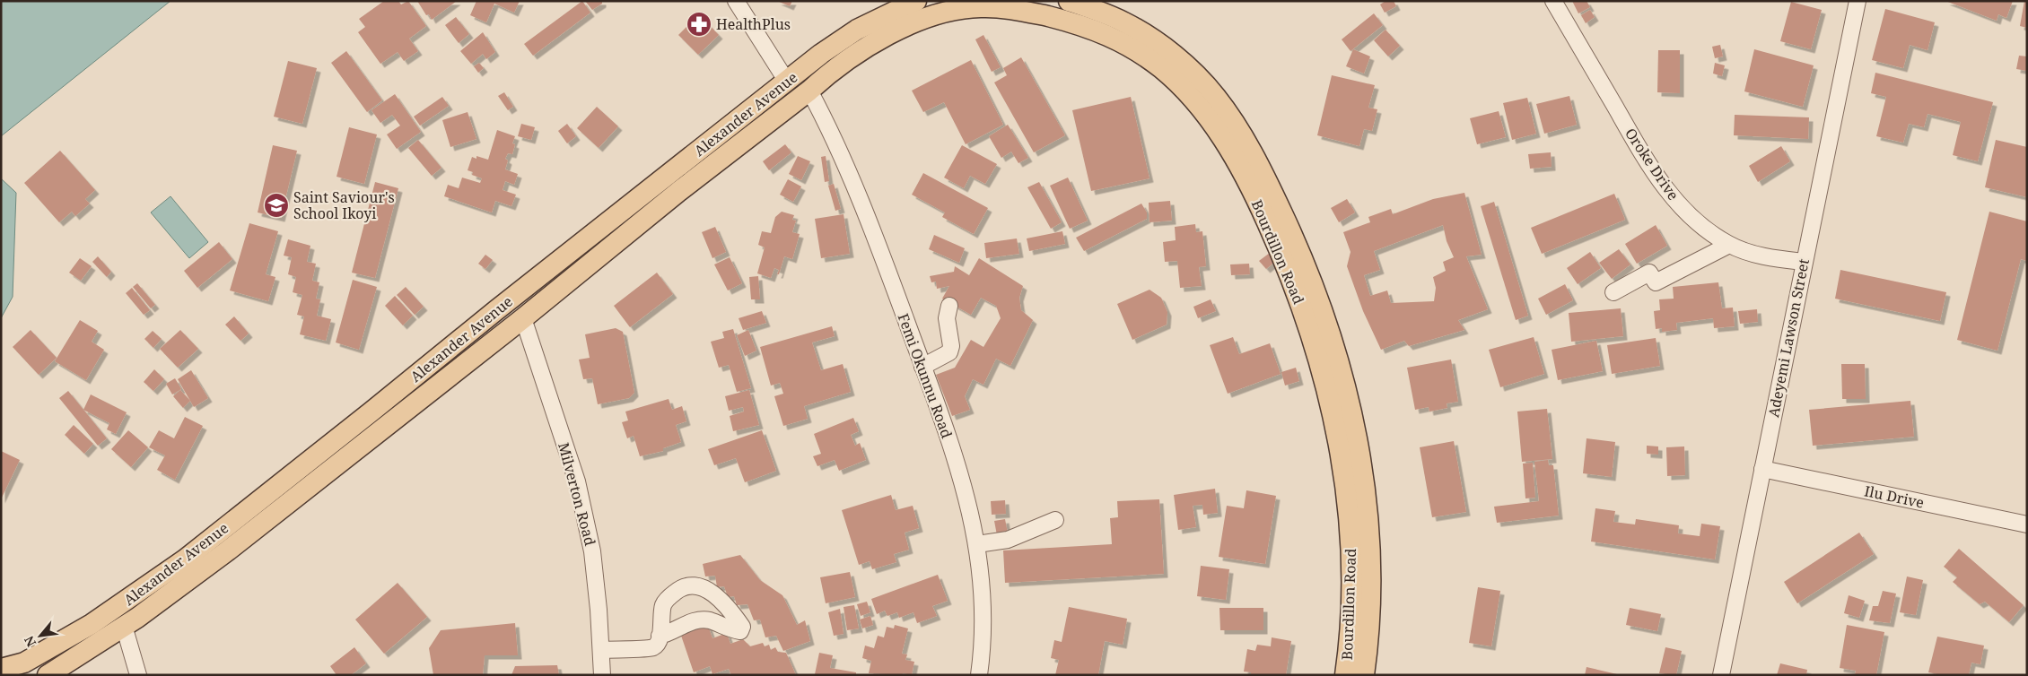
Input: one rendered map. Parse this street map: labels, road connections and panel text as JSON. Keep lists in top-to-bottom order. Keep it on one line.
{"streets":{"main road":["Alexander Avenue","Bourdillon Road"],"street":["Oroke Drive","Adeyemi Lawson Street","Femi Okunnu Road","Milverton Road","Ilu Drive"]},"crossings":[["Alexander Avenue","Bourdillon Road"],["Alexander Avenue","Femi Okunnu Road"],["Alexander Avenue","Milverton Road"],["Oroke Drive","Adeyemi Lawson Street"],["Adeyemi Lawson Street","Ilu Drive"]],"places":{"pharmacy":["HealthPlus"],"school or university":["Saint Saviour's School Ikoyi"]},"north":"bottom left"}
